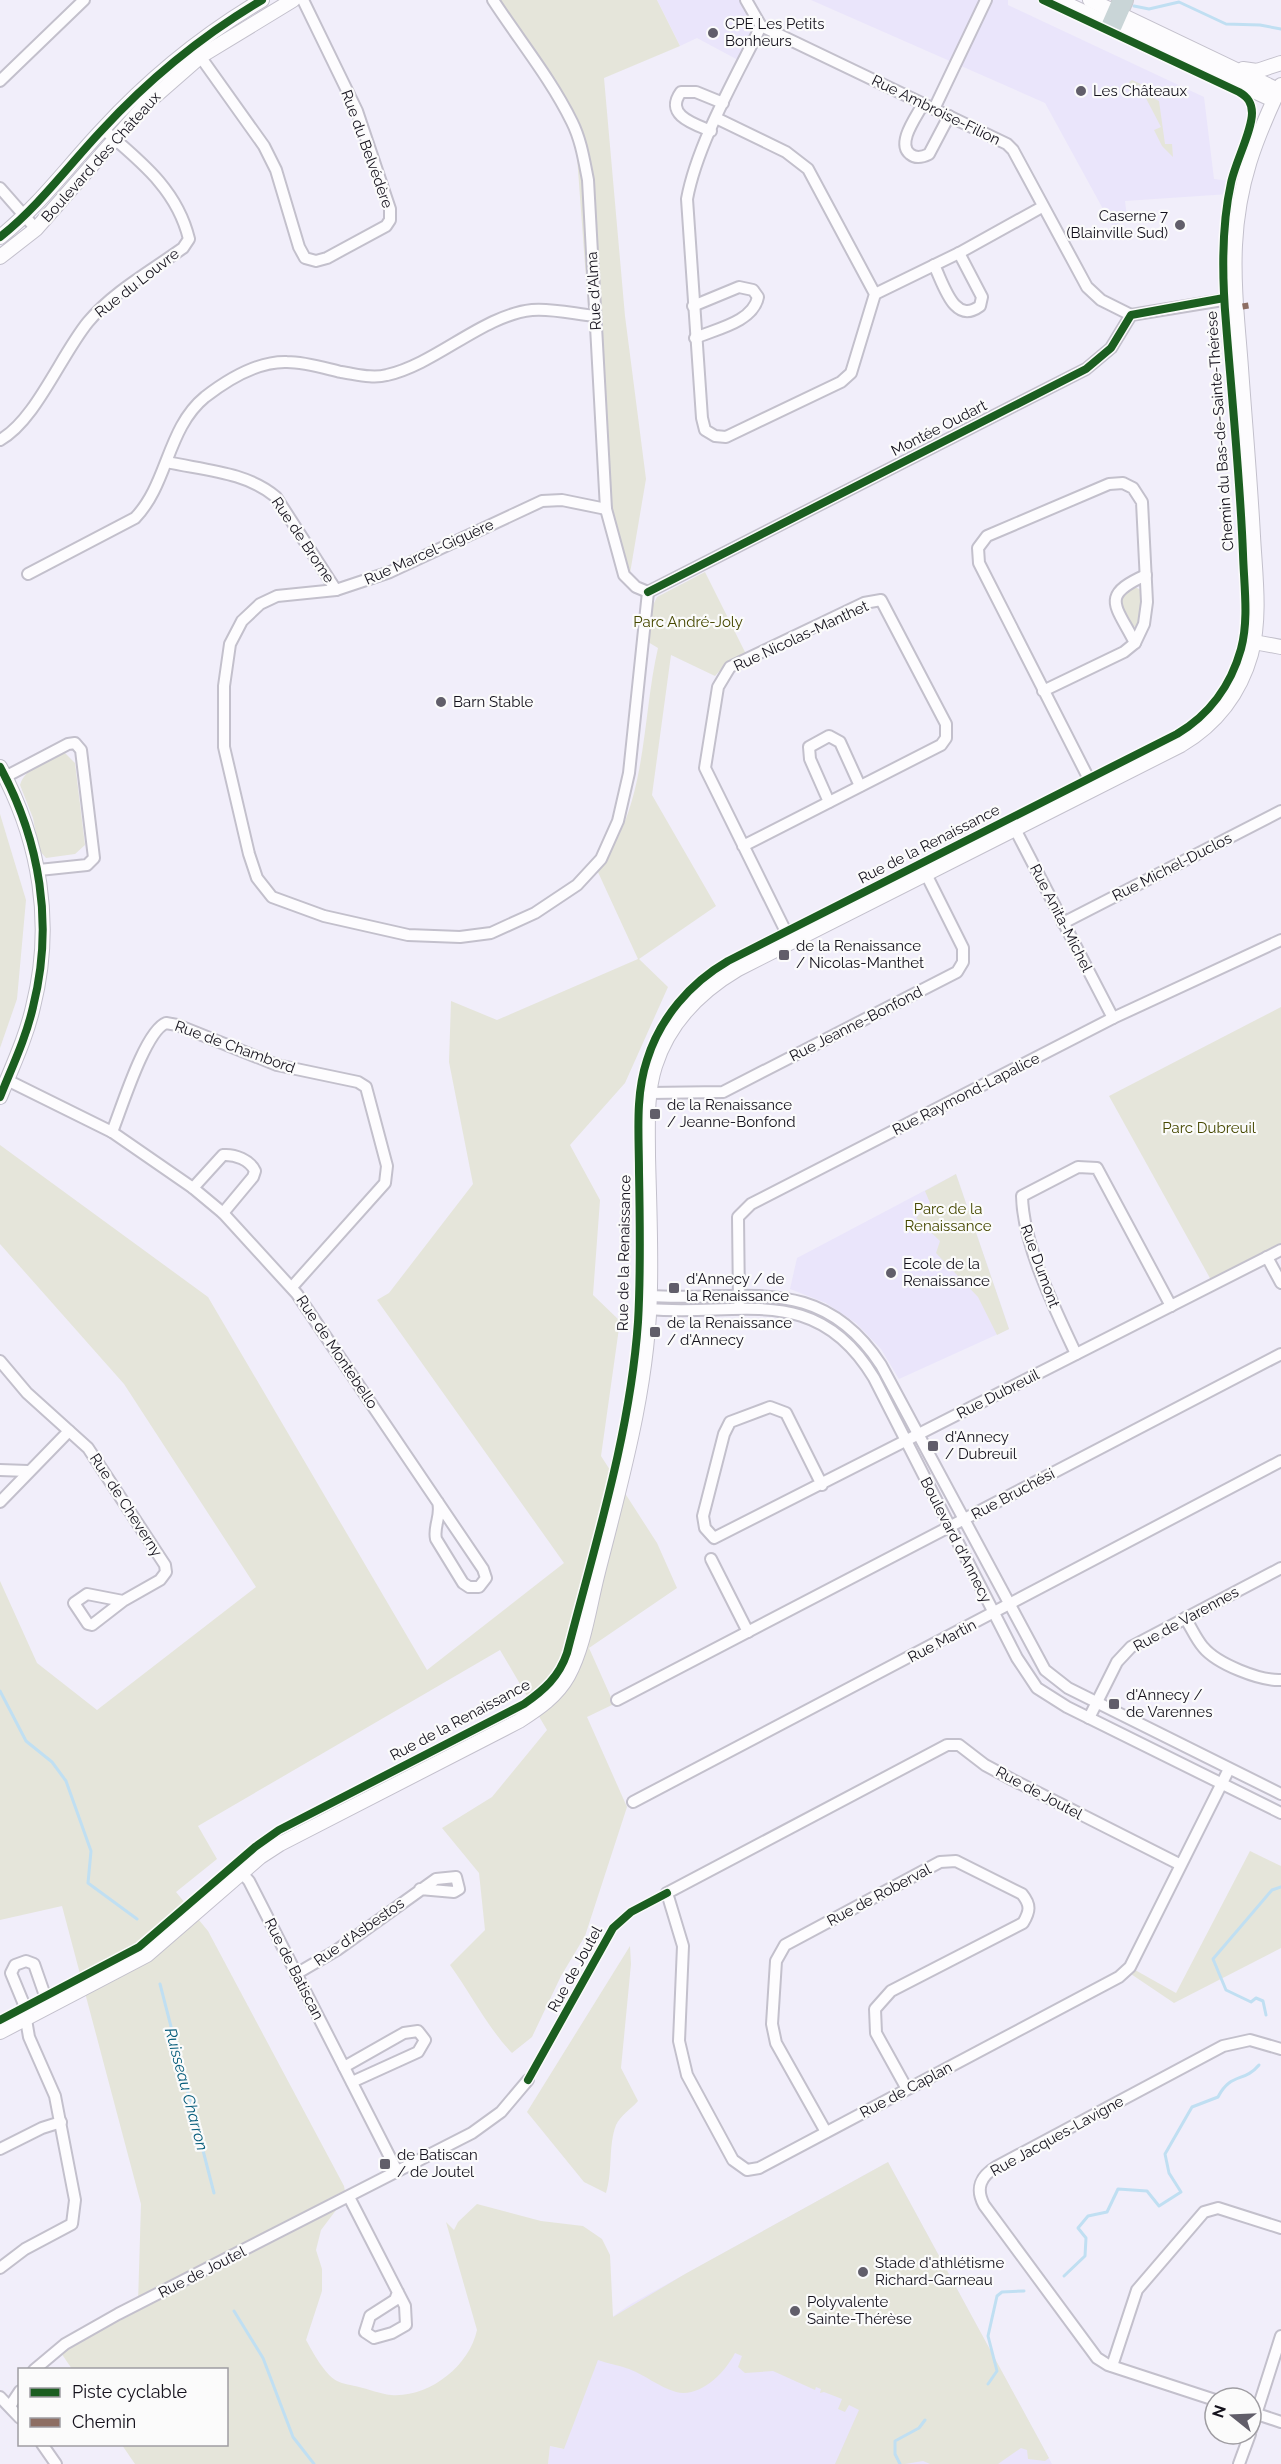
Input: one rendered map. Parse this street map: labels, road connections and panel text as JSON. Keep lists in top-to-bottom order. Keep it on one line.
{"streets":{"street":["Rue Ambroise-Filion","Rue du Belvédère","Boulevard des Châteaux","Rue du Louvre","Rue d'Alma","Montée Oudart","Chemin du Bas-de-Sainte-Thérèse","Rue de Brome","Rue Marcel-Giguère","Rue Nicolas-Manthet","Rue de la Renaissance","Rue Michel-Duclos","Rue Anita-Michel","Rue Jeanne-Bonfond","Rue de Chambord","Rue Raymond-Lapalice","Rue Dumont","Rue de Montebello","Rue Dubreuil","Rue Bruchési","Rue de Cheverny","Boulevard d'Annecy","Rue de Varennes","Rue Martin","Rue de Joutel","Rue de Roberval","Rue d'Asbestos","Rue de Batiscan","Rue de Caplan","Rue Jacques-Lavigne"]},"crossings":[["Rue Ambroise-Filion","Montée Oudart"],["Rue du Belvédère","Boulevard des Châteaux"],["Boulevard des Châteaux","Rue du Louvre"],["Rue d'Alma","Montée Oudart"],["Rue d'Alma","Rue Marcel-Giguère"],["Montée Oudart","Rue Marcel-Giguère"],["Chemin du Bas-de-Sainte-Thérèse","Rue de la Renaissance"],["Rue de Brome","Rue Marcel-Giguère"],["Rue Nicolas-Manthet","Rue de la Renaissance"],["Rue de la Renaissance","Rue Anita-Michel"],["Rue de la Renaissance","Rue Jeanne-Bonfond"],["Rue de la Renaissance","Boulevard d'Annecy"],["Rue de la Renaissance","Rue de Batiscan"],["Rue Michel-Duclos","Rue Anita-Michel"],["Rue Anita-Michel","Rue Raymond-Lapalice"],["Rue de Chambord","Rue de Montebello"],["Rue Raymond-Lapalice","Boulevard d'Annecy"],["Rue Dumont","Rue Dubreuil"],["Rue Dubreuil","Boulevard d'Annecy"],["Rue Bruchési","Boulevard d'Annecy"],["Boulevard d'Annecy","Rue de Varennes"],["Boulevard d'Annecy","Rue Martin"],["Boulevard d'Annecy","Rue de Caplan"],["Rue de Joutel","Rue de Batiscan"],["Rue de Joutel","Rue de Caplan"],["Rue de Roberval","Rue de Caplan"],["Rue d'Asbestos","Rue de Batiscan"]],"water":["Ruisseau Charron"],"parks":["Parc André-Joly","Parc Dubreuil","Parc de la Renaissance"],"places":{"other":["CPE Les Petits Bonheurs","Les Châteaux","Caserne 7 (Blainville Sud)","Barn Stable","Ecole de la Renaissance","Stade d'athlétisme Richard-Garneau","Polyvalente Sainte-Thérèse"],"transit":["de la Renaissance / Nicolas-Manthet","de la Renaissance / Jeanne-Bonfond","d'Annecy / de la Renaissance","de la Renaissance / d'Annecy","d'Annecy / Dubreuil","d'Annecy / de Varennes","de Batiscan / de Joutel"]},"legend":["Piste cyclable","Chemin"],"north":"left"}
